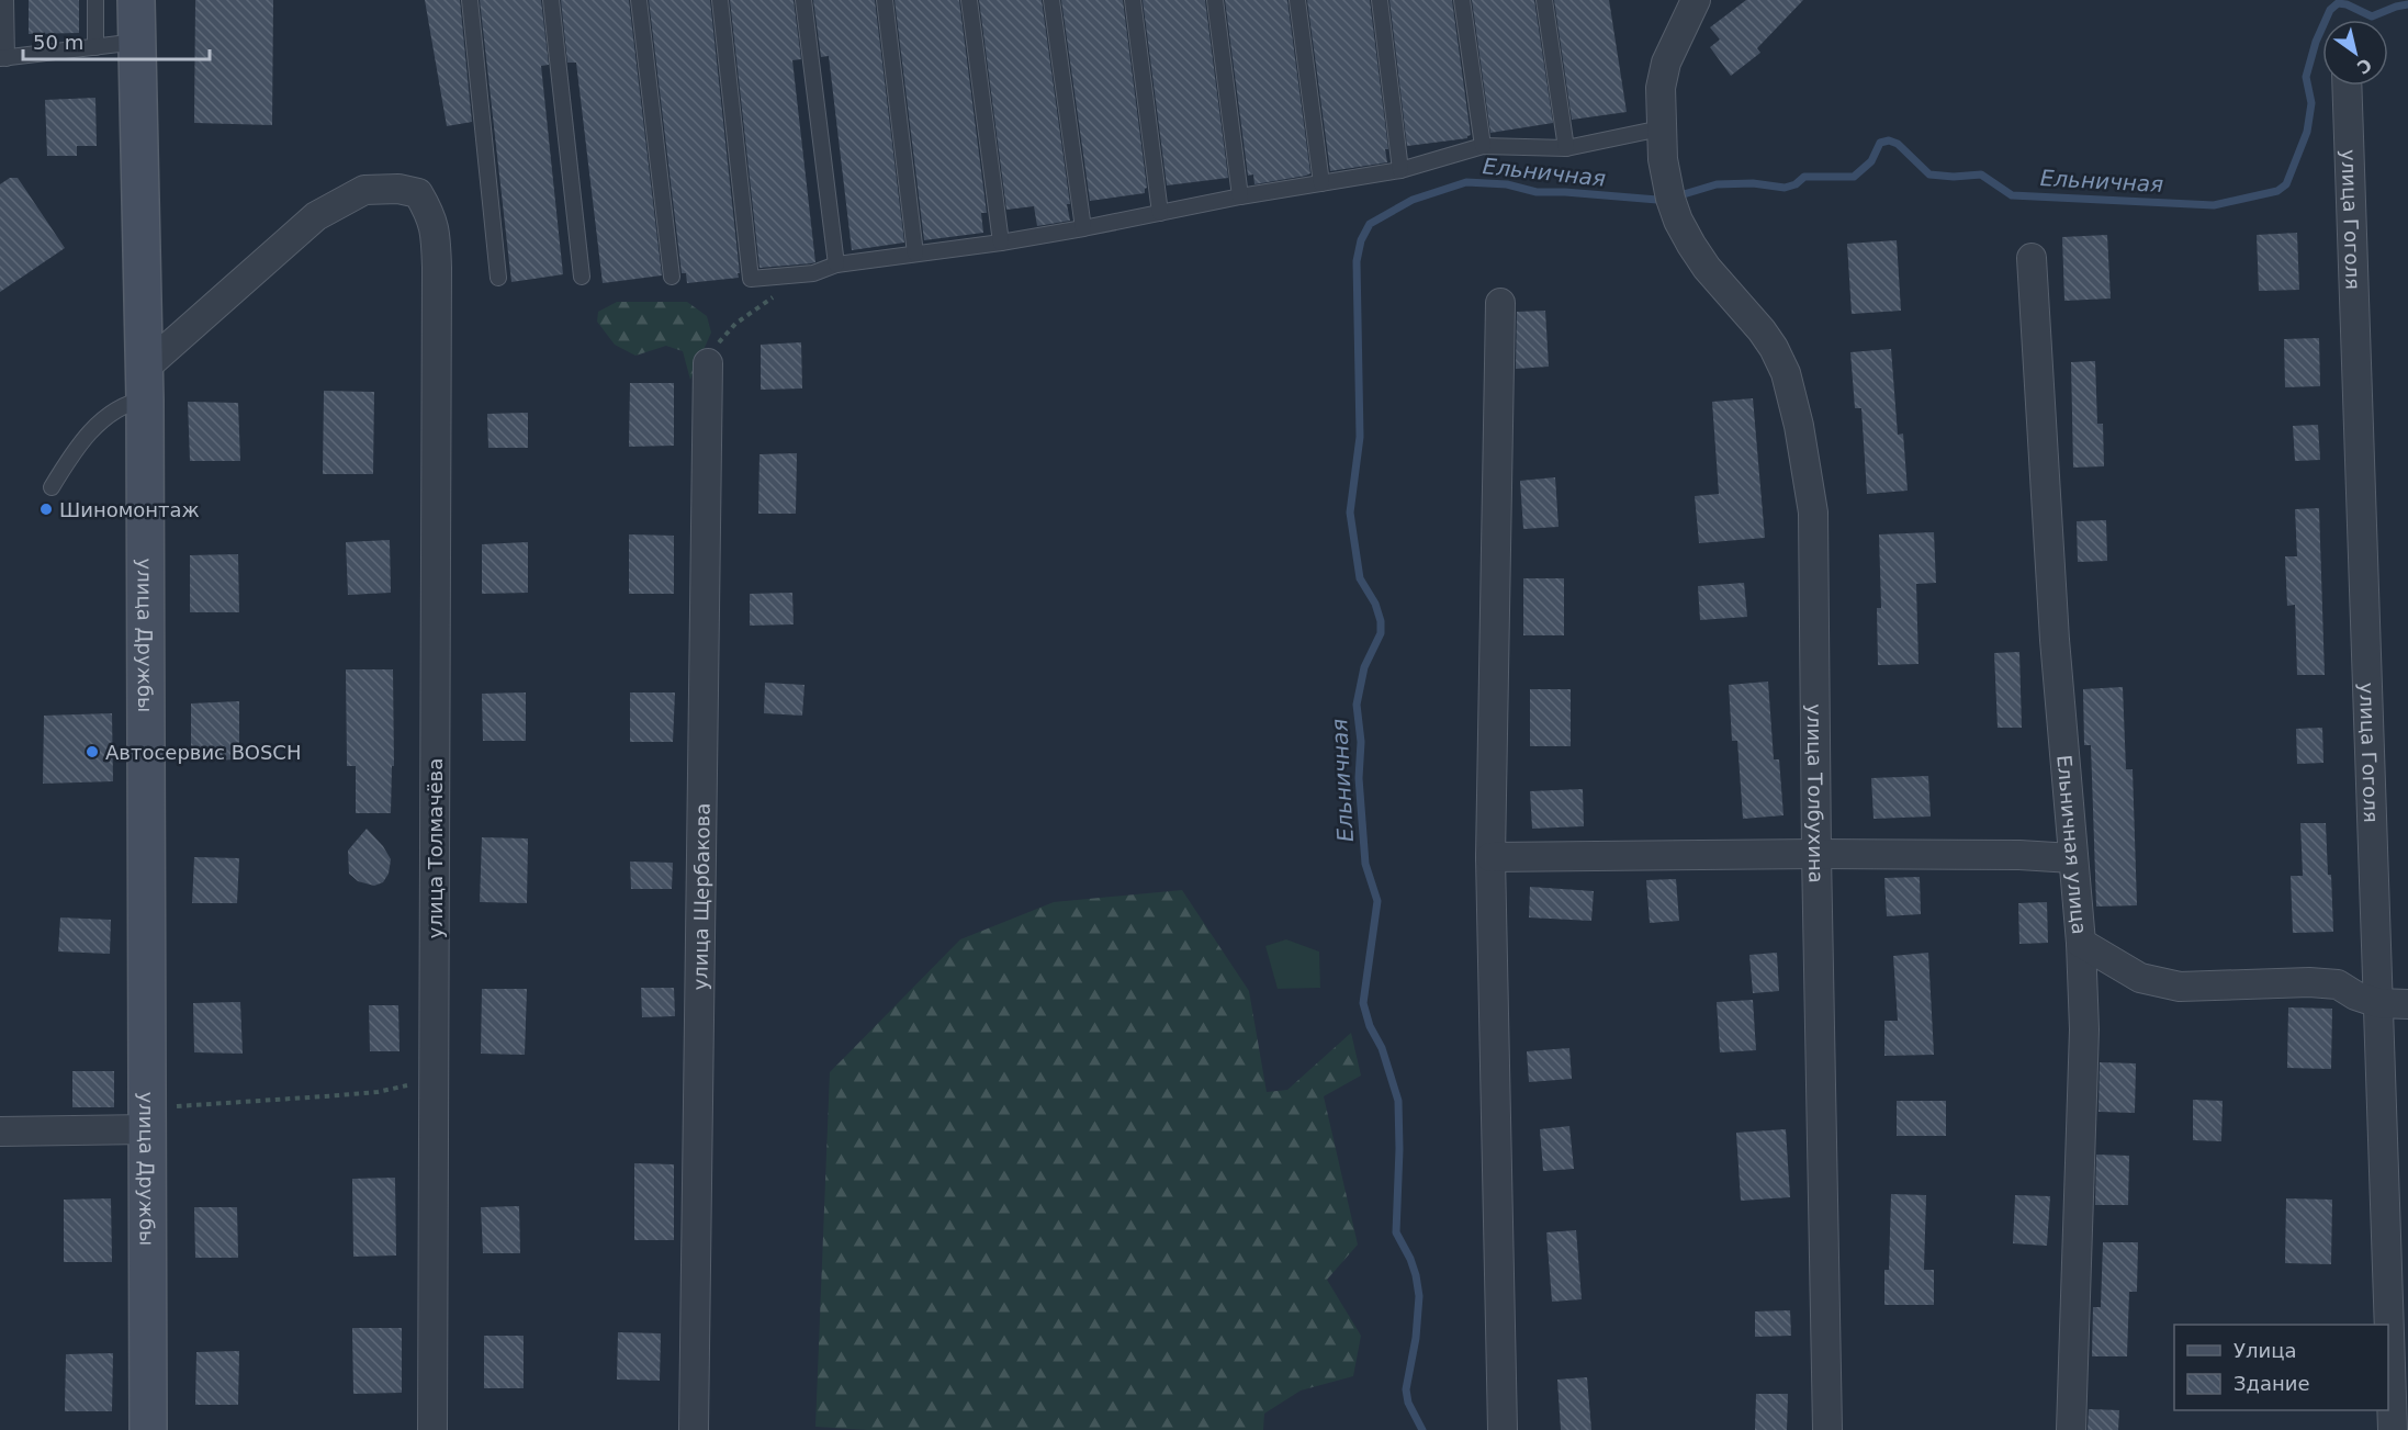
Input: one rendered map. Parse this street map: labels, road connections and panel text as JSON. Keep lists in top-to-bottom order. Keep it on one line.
{"streets":{"street":["улица Гоголя","улица Дружбы","улица Толбухина","Ельничная улица","улица Толмачёва","улица Щербакова"]},"crossings":[["улица Дружбы","улица Толмачёва"]],"water":["Ельничная"],"places":["Шиномонтаж","Автосервис BOSCH"],"legend":["Улица","Здание"],"scale_bar":"50 m","north":"bottom right"}
